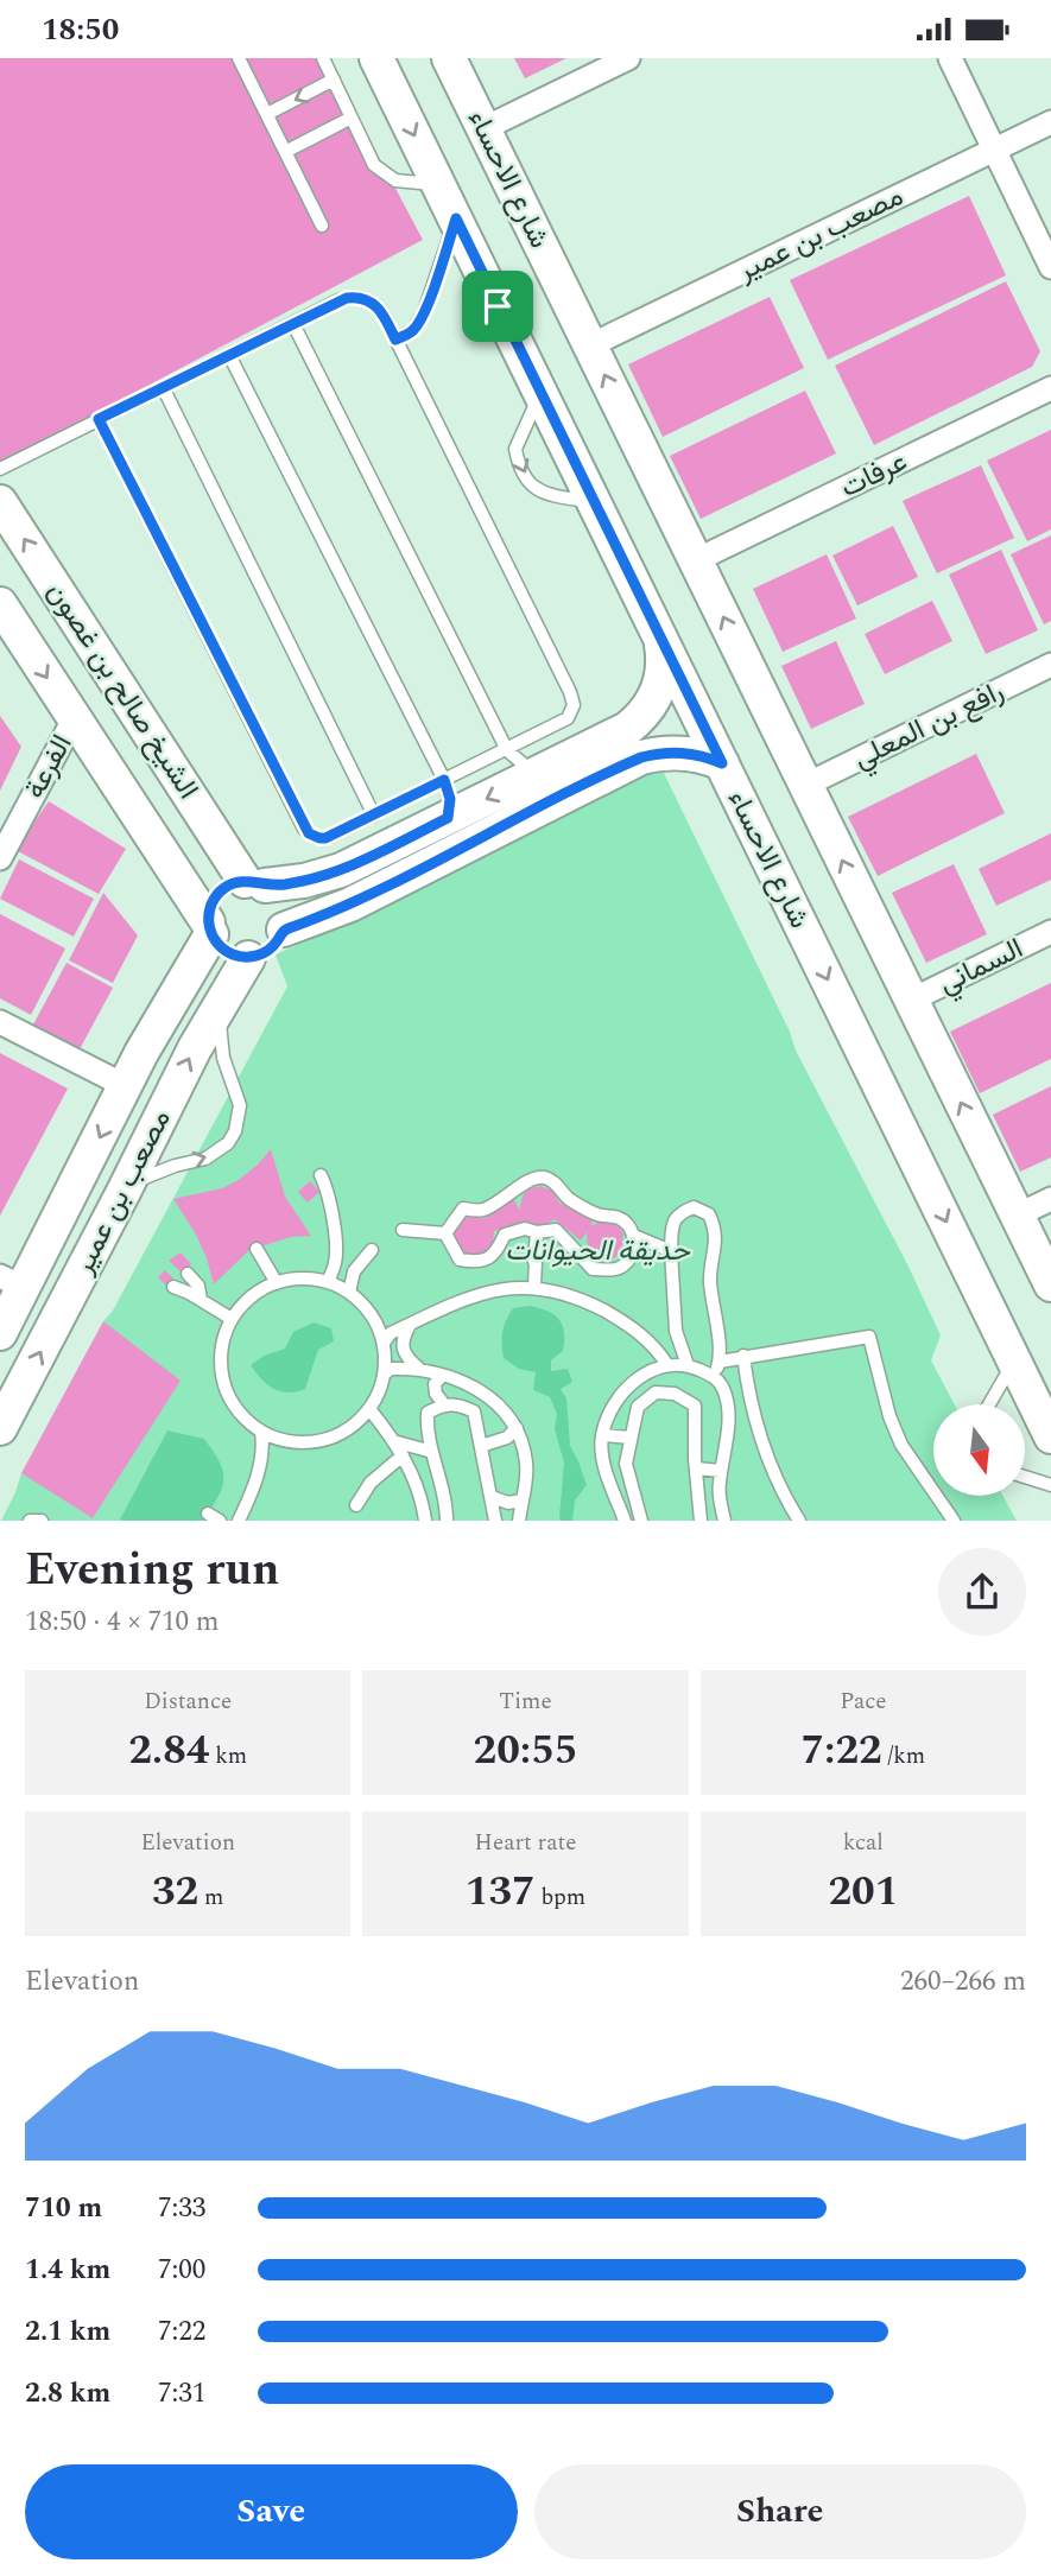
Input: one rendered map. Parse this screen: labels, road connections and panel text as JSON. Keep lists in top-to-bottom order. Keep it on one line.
{"streets":{"street":["شارع الاحساء","مصعب بن عمير","عرفات","الشيخ صالح بن غصون","رافع بن المعلي","الفرعة","السماني"]},"crossings":[["شارع الاحساء","مصعب بن عمير"],["شارع الاحساء","عرفات"],["شارع الاحساء","رافع بن المعلي"],["شارع الاحساء","السماني"],["مصعب بن عمير","الشيخ صالح بن غصون"],["الشيخ صالح بن غصون","الفرعة"]],"parks":["حديقة الحيوانات"],"north":"bottom","page":{"status":"18:50","heading":["Evening run","18:50 · 4 × 710 m"],"stats":[["Distance","2.84 km"],["Time","20:55"],["Pace","7:22 /km"],["Elevation","32 m"],["Heart rate","137 bpm"],["kcal","201"]],"chart":["Elevation","260–266 m"],"list":[{"name":"710 m","note":"7:33"},{"name":"1.4 km","note":"7:00"},{"name":"2.1 km","note":"7:22"},{"name":"2.8 km","note":"7:31"}],"buttons":["Save","Share"]}}
